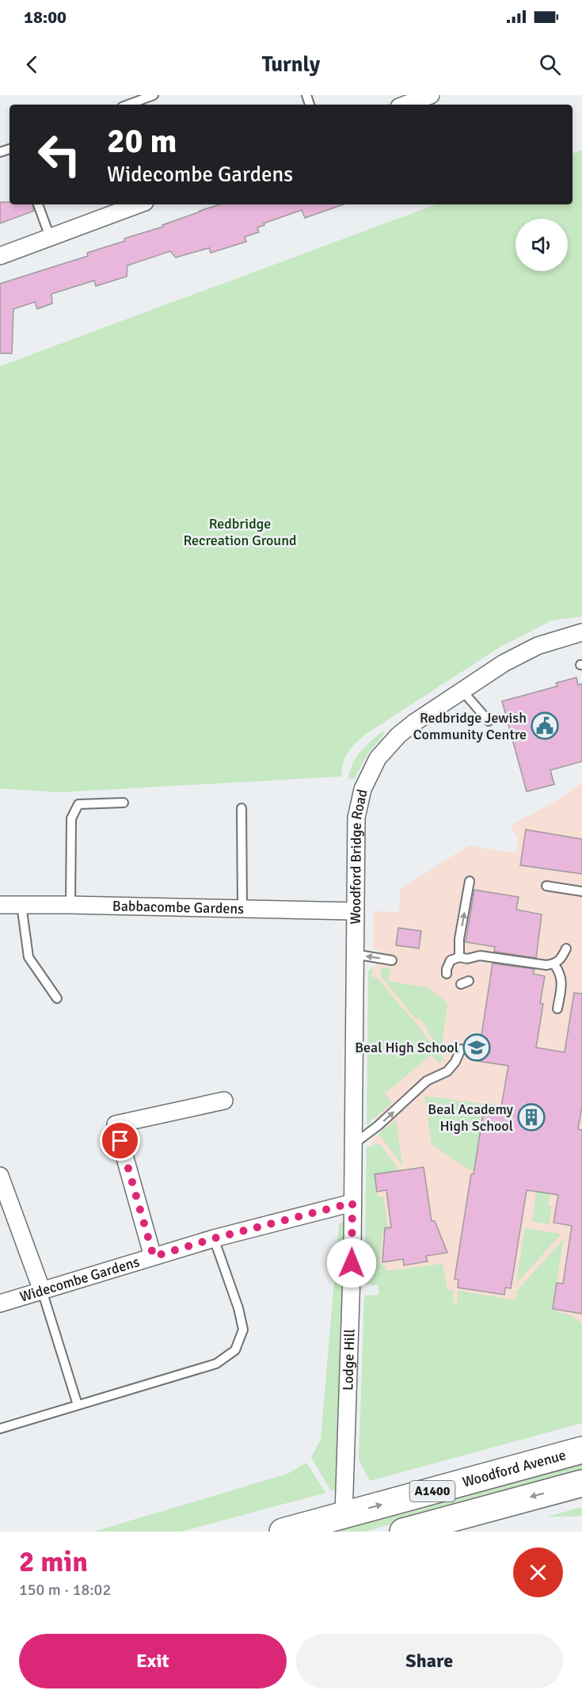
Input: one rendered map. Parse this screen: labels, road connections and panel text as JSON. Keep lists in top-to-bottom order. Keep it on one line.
{"streets":{"highway":["Woodford Avenue","A1400"],"street":["Woodford Bridge Road","Babbacombe Gardens","Widecombe Gardens","Lodge Hill"]},"crossings":[["Woodford Bridge Road","Babbacombe Gardens"],["Woodford Bridge Road","Widecombe Gardens"],["Woodford Bridge Road","Lodge Hill"],["Widecombe Gardens","Lodge Hill"],["Lodge Hill","Woodford Avenue"]],"parks":["Redbridge Recreation Ground"],"places":{"public building":["Redbridge Jewish Community Centre"],"school or university":["Beal High School"],"building":["Beal Academy High School"]},"page":{"status":"18:00","header":"Turnly","turn":["20 m","Widecombe Gardens"],"heading":["2 min","150 m · 18:02"],"buttons":["Exit","Share"]}}
